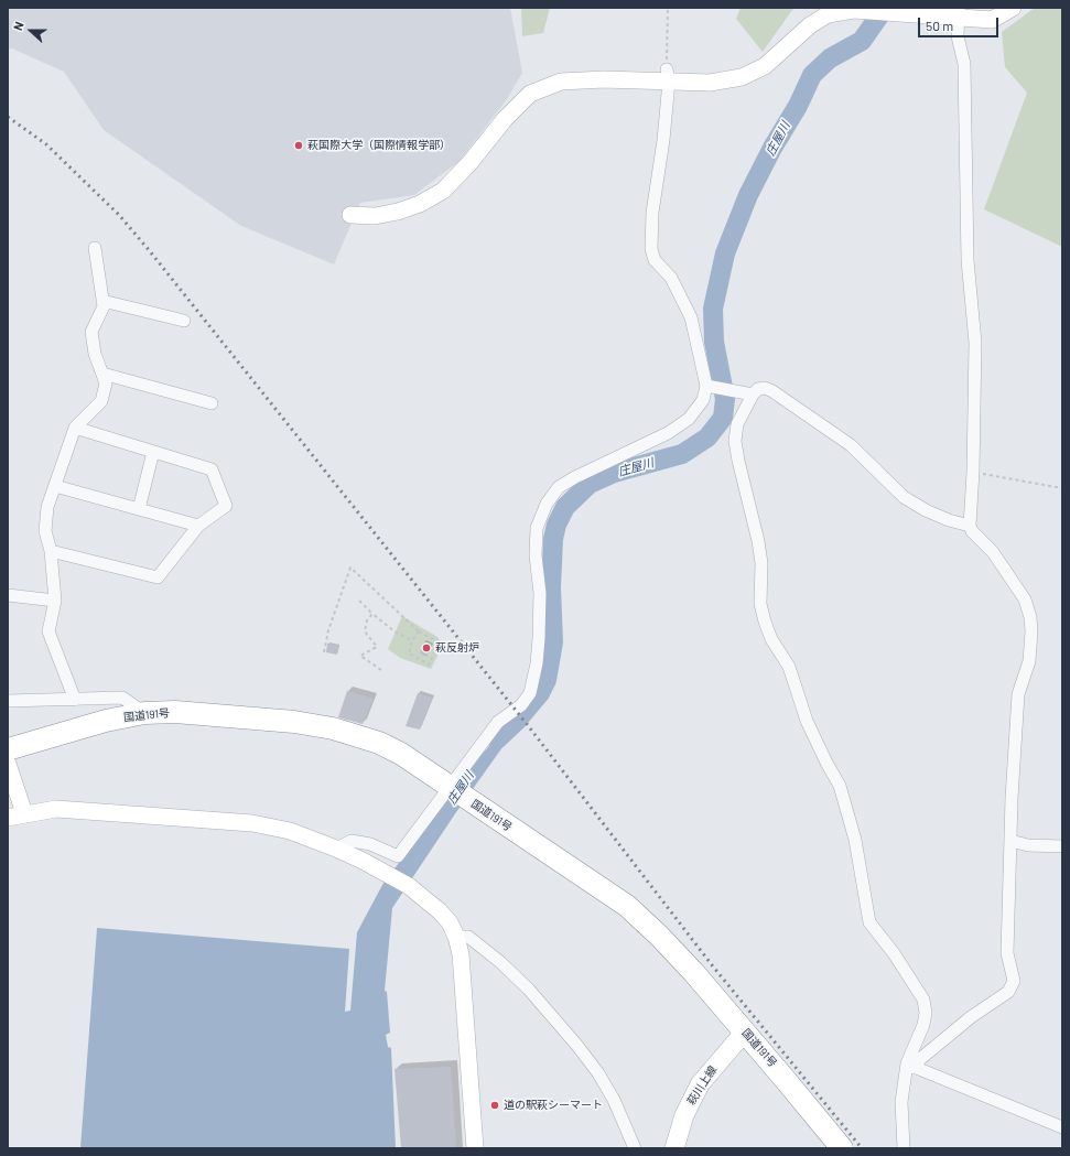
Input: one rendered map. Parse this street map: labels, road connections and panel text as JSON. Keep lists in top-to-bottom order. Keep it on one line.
{"streets":{"highway":["国道191号"],"main road":["萩川上線"]},"crossings":[["国道191号","萩川上線"]],"water":["庄屋川"],"places":["萩国際大学（国際情報学部）","萩反射炉","道の駅萩シーマート"],"scale_bar":"50 m","north":"left"}
